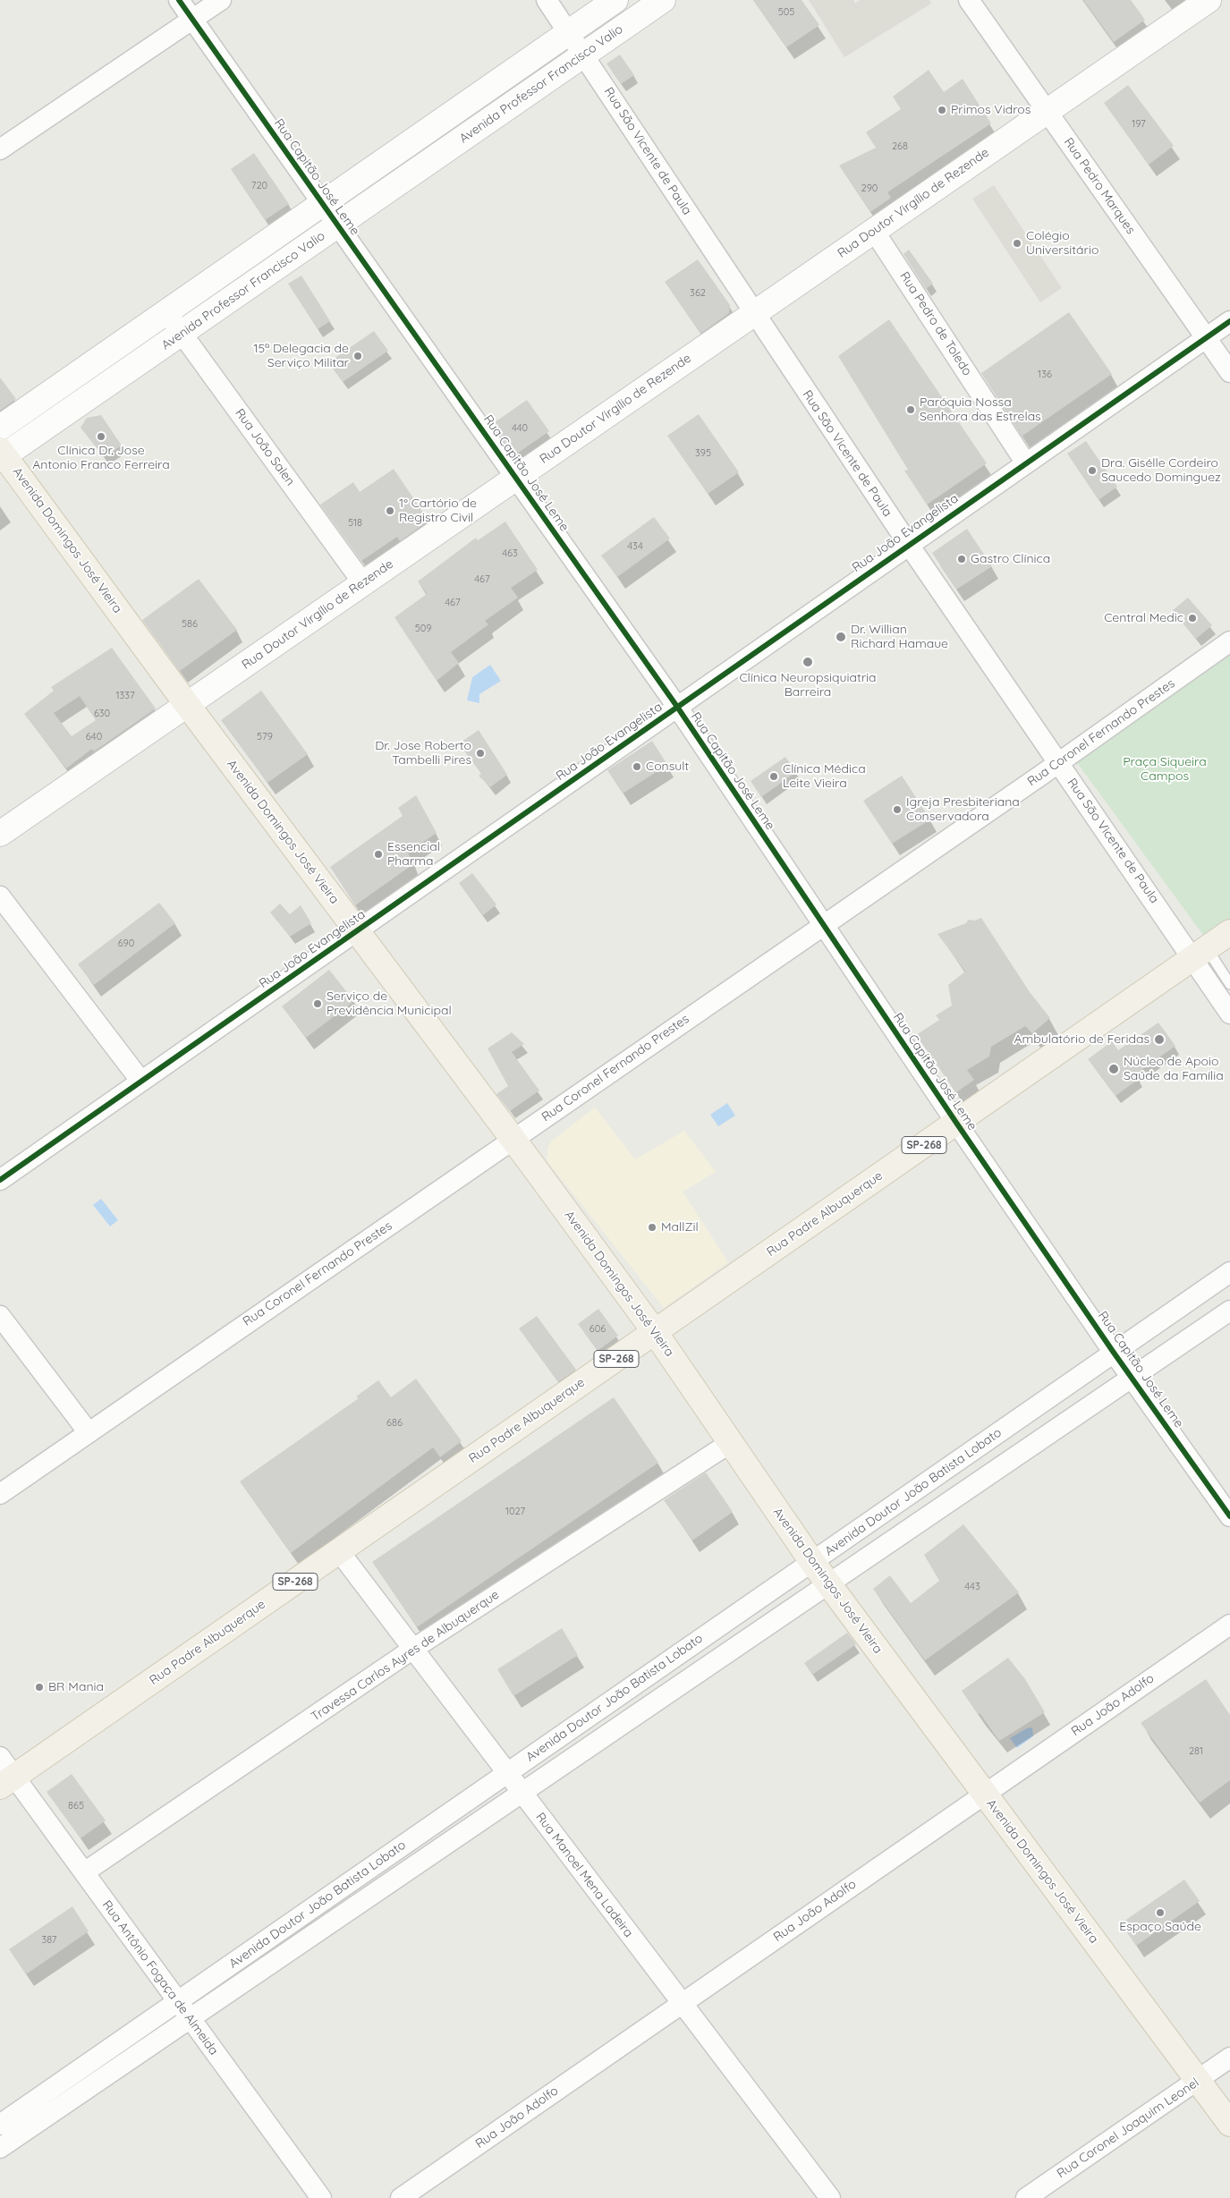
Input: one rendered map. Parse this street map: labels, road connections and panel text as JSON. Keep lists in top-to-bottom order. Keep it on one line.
{"streets":{"main road":["Avenida Professor Francisco Valio","Rua Doutor Virgílio de Rezende","Avenida Domingos José Vieira","SP-268","Rua Padre Albuquerque"],"street":["Rua São Vicente de Paula","Rua Capitão José Leme","Rua Pedro Marques","Rua Pedro de Toledo","Rua João Salen","Rua João Evangelista","Rua Coronel Fernando Prestes","Avenida Doutor João Batista Lobato","Travessa Carlos Ayres de Albuquerque","Rua João Adolfo","Rua Manoel Mena Ladeira","Rua Antônio Fogaça de Almeida","Rua Coronel Joaquim Leonel"]},"crossings":[["Avenida Professor Francisco Valio","Rua São Vicente de Paula"],["Avenida Professor Francisco Valio","Rua Capitão José Leme"],["Avenida Professor Francisco Valio","Rua João Salen"],["Avenida Professor Francisco Valio","Avenida Domingos José Vieira"],["Rua São Vicente de Paula","Rua Doutor Virgílio de Rezende"],["Rua São Vicente de Paula","Rua João Evangelista"],["Rua São Vicente de Paula","Rua Coronel Fernando Prestes"],["Rua São Vicente de Paula","Rua Padre Albuquerque"],["Rua Capitão José Leme","Rua Doutor Virgílio de Rezende"],["Rua Capitão José Leme","Rua João Evangelista"],["Rua Capitão José Leme","Rua Coronel Fernando Prestes"],["Rua Capitão José Leme","Rua Padre Albuquerque"],["Rua Capitão José Leme","Avenida Doutor João Batista Lobato"],["Rua Pedro Marques","Rua Doutor Virgílio de Rezende"],["Rua Pedro Marques","Rua João Evangelista"],["Rua Doutor Virgílio de Rezende","Rua Pedro de Toledo"],["Rua Doutor Virgílio de Rezende","Rua João Salen"],["Rua Doutor Virgílio de Rezende","Avenida Domingos José Vieira"],["Rua Pedro de Toledo","Rua João Evangelista"],["Rua João Evangelista","Avenida Domingos José Vieira"],["Avenida Domingos José Vieira","Rua Coronel Fernando Prestes"],["Avenida Domingos José Vieira","Rua Padre Albuquerque"],["Avenida Domingos José Vieira","Avenida Doutor João Batista Lobato"],["Avenida Domingos José Vieira","Travessa Carlos Ayres de Albuquerque"],["Avenida Domingos José Vieira","Rua João Adolfo"],["Avenida Domingos José Vieira","Rua Coronel Joaquim Leonel"],["Rua Padre Albuquerque","Rua Manoel Mena Ladeira"],["Rua Padre Albuquerque","Rua Antônio Fogaça de Almeida"],["Avenida Doutor João Batista Lobato","Rua Manoel Mena Ladeira"],["Avenida Doutor João Batista Lobato","Rua Antônio Fogaça de Almeida"],["Travessa Carlos Ayres de Albuquerque","Rua Manoel Mena Ladeira"],["Travessa Carlos Ayres de Albuquerque","Rua Antônio Fogaça de Almeida"],["Rua João Adolfo","Rua Manoel Mena Ladeira"]],"parks":["Praça Siqueira Campos"],"places":["Primos Vidros","Colégio Universitário","15ª Delegacia de Serviço Militar","Paróquia Nossa Senhora das Estrelas","Clínica Dr. Jose Antonio Franco Ferreira","Dra. Gisélle Cordeiro Saucedo Dominguez","1° Cartório de Registro Civil","Gastro Clínica","Central Medic","Dr. Willian Richard Hamaue","Clínica Neuropsiquiatria Barreira","Dr. Jose Roberto Tambelli Pires","Consult","Clínica Médica Leite Vieira","Igreja Presbiteriana Conservadora","Essencial Pharma","Serviço de Previdência Municipal","Ambulatório de Feridas","Núcleo de Apoio Saúde da Família","MallZil","BR Mania","Espaço Saúde"],"house_numbers":["505","197","268","720","290","362","136","440","395","518","434","463","467","467","586","509","1337","630","640","579","690","606","686","1027","443","281","865","387"]}
